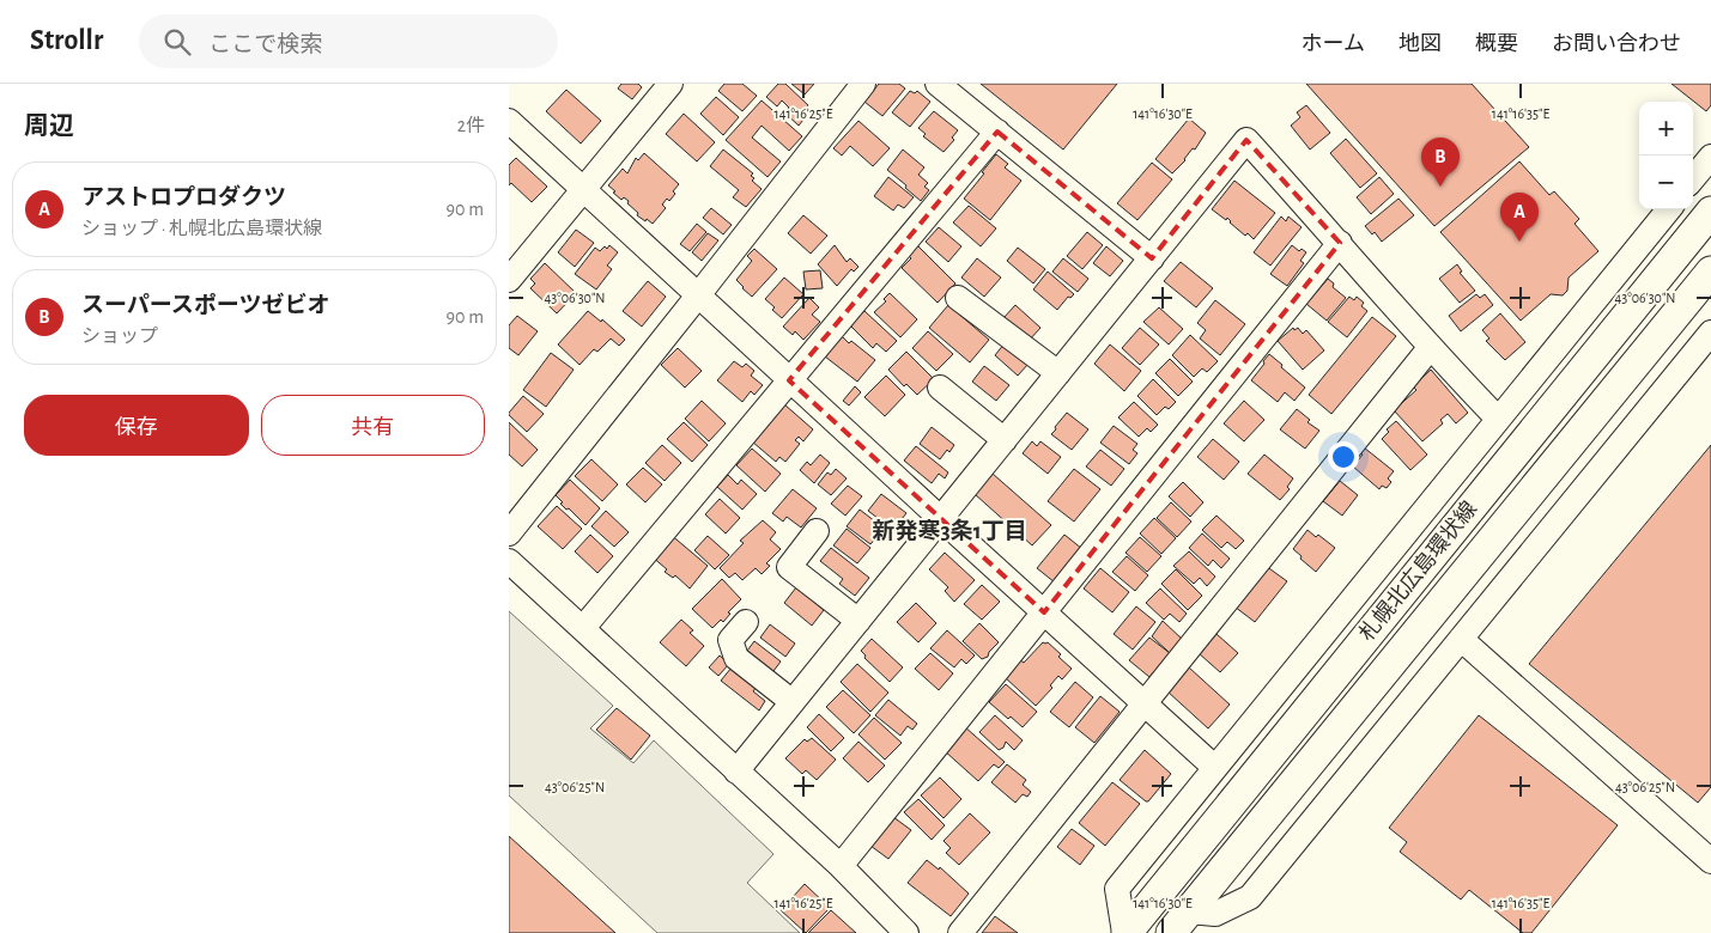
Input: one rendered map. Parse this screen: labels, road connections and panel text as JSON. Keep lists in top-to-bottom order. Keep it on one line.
{"streets":{"main road":["札幌北広島環状線"]},"districts":["新発寒3条1丁目"],"page":{"header":"Strollr","search":"ここで検索","nav":["ホーム","地図","概要","お問い合わせ"],"heading":["周辺","2件"],"map_buttons":["+","−"],"pins":["B","A"],"list":[{"mark":"A","name":"アストロプロダクツ","note":"ショップ · 札幌北広島環状線","value":"90 m"},{"mark":"B","name":"スーパースポーツゼビオ","note":"ショップ","value":"90 m"}],"buttons":["保存","共有"]},"coordinates":["141°16'25\"E","141°16'30\"E","141°16'35\"E","43°06'30\"N","43°06'25\"N"]}
